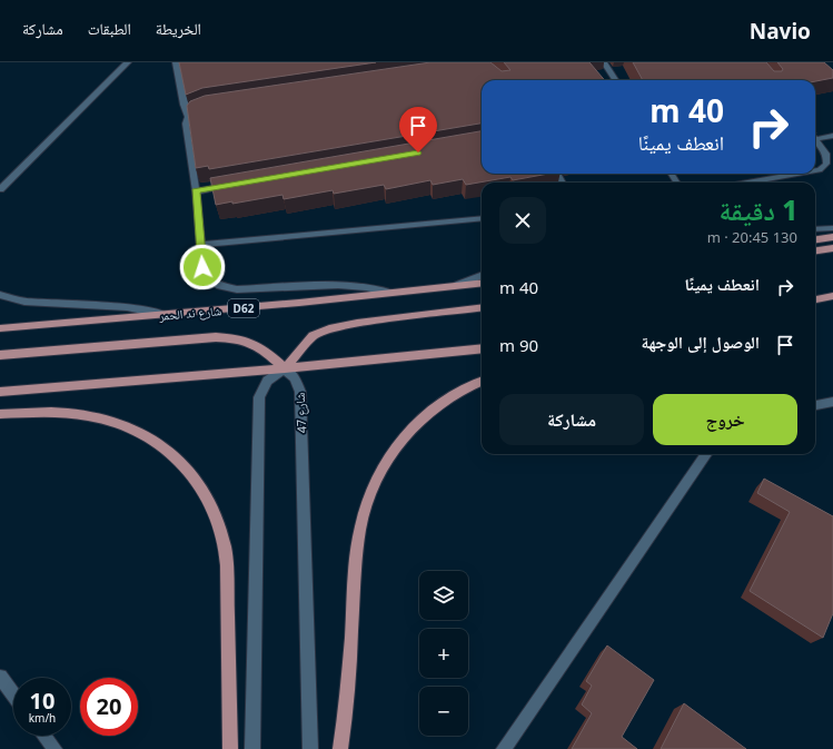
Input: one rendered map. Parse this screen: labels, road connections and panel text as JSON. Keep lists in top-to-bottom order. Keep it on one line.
{"streets":{"main road":["D62","شارع ند الحمر"],"street":["شارع 47"]},"page":{"header":"Navio","nav":["الخريطة","الطبقات","مشاركة"],"turn":["40 m","انعطف يمينًا"],"heading":["1 دقيقة","130 m · 20:45"],"list":[{"name":"انعطف يمينًا","value":"40 m"},{"name":"الوصول إلى الوجهة","value":"90 m"}],"buttons":["خروج","مشاركة"],"map_buttons":["+","−"],"speed":"10 km/h","limit":"20"}}
